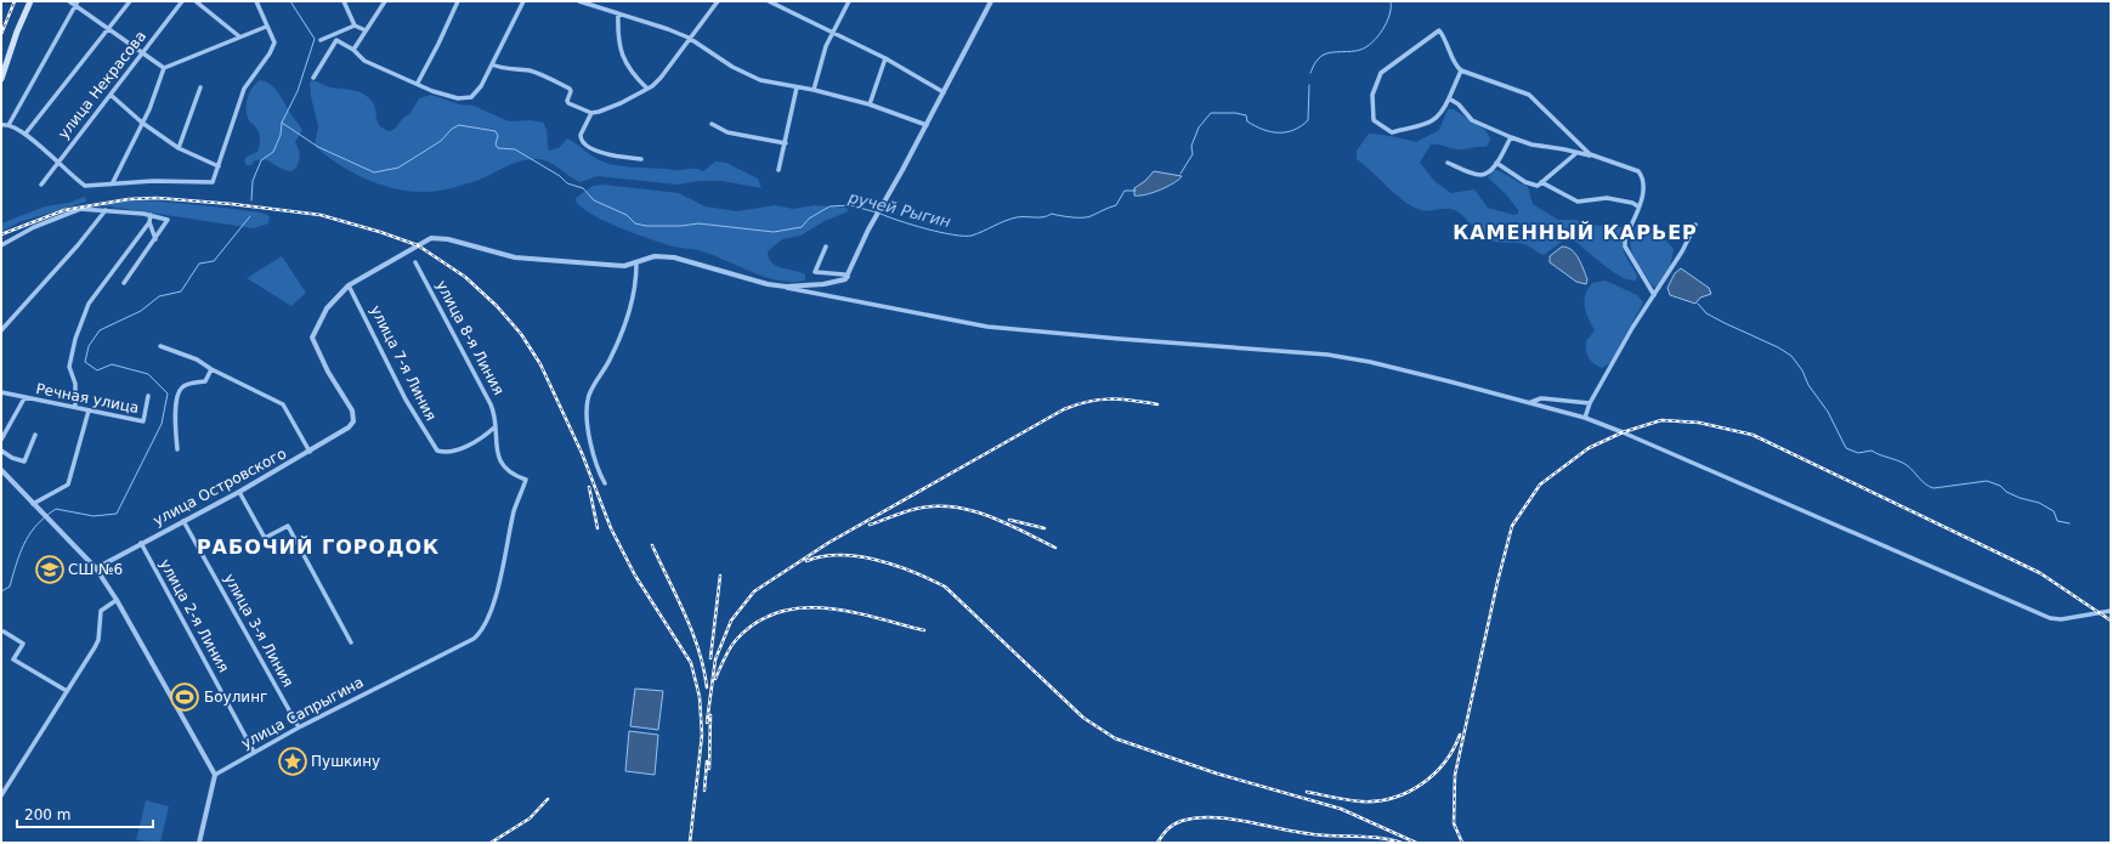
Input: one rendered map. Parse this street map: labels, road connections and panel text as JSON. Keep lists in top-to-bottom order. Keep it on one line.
{"streets":{"street":["улица Некрасова","улица 8-я Линия","улица 7-я Линия","Речная улица","улица Островского","улица 2-я Линия","улица 3-я Линия","улица Сапрыгина"]},"crossings":[["улица 8-я Линия","улица 7-я Линия"],["улица 8-я Линия","улица Сапрыгина"],["улица 7-я Линия","улица Островского"],["улица Островского","улица 2-я Линия"],["улица Островского","улица 3-я Линия"],["улица 2-я Линия","улица Сапрыгина"],["улица 3-я Линия","улица Сапрыгина"]],"districts":["КАМЕННЫЙ КАРЬЕР","РАБОЧИЙ ГОРОДОК"],"water":["ручей Рыгин"],"places":{"school or university":["СШ №6"],"sports":["Боулинг"],"place":["Пушкину"]},"scale_bar":"200 m"}
